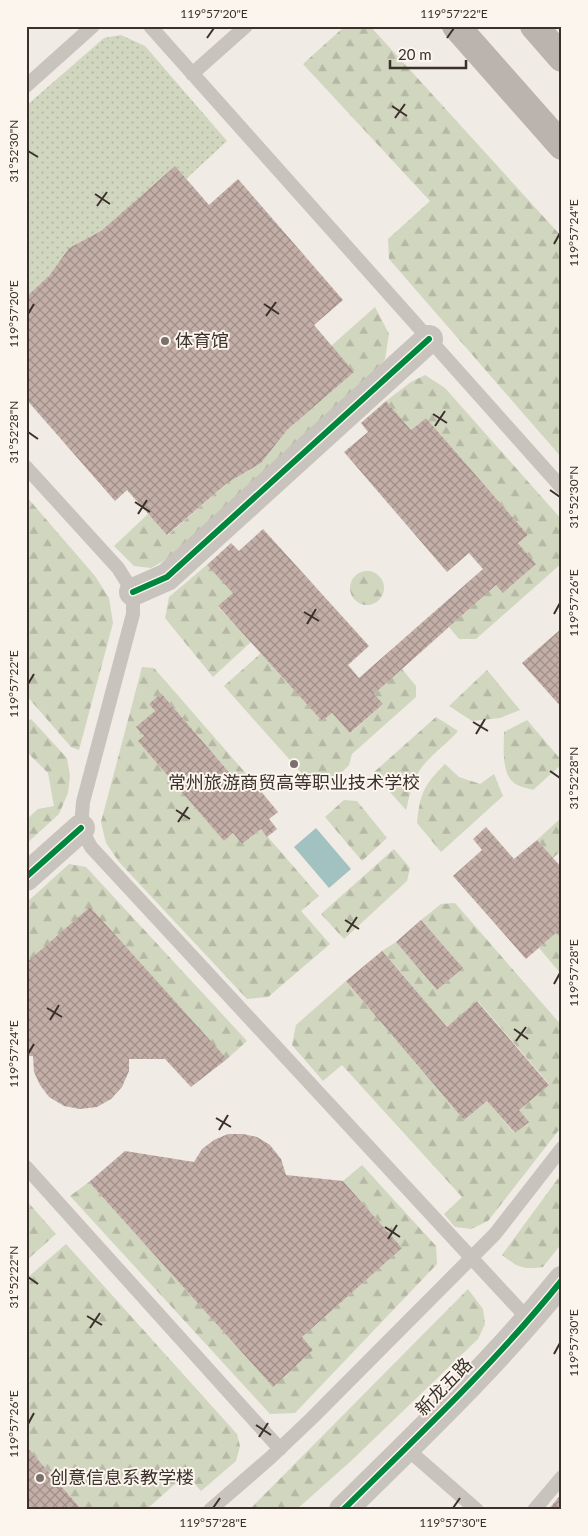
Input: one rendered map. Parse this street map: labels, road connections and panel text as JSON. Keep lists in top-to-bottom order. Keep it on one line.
{"streets":{"street":["新龙五路"]},"places":["体育馆","常州旅游商贸高等职业技术学校","创意信息系教学楼"],"scale_bar":"20 m","coordinates":["119°57'20\"E","119°57'22\"E","31°52'30\"N","119°57'24\"E","31°52'28\"N","119°57'26\"E","119°57'28\"E","31°52'22\"N","119°57'30\"E"]}
